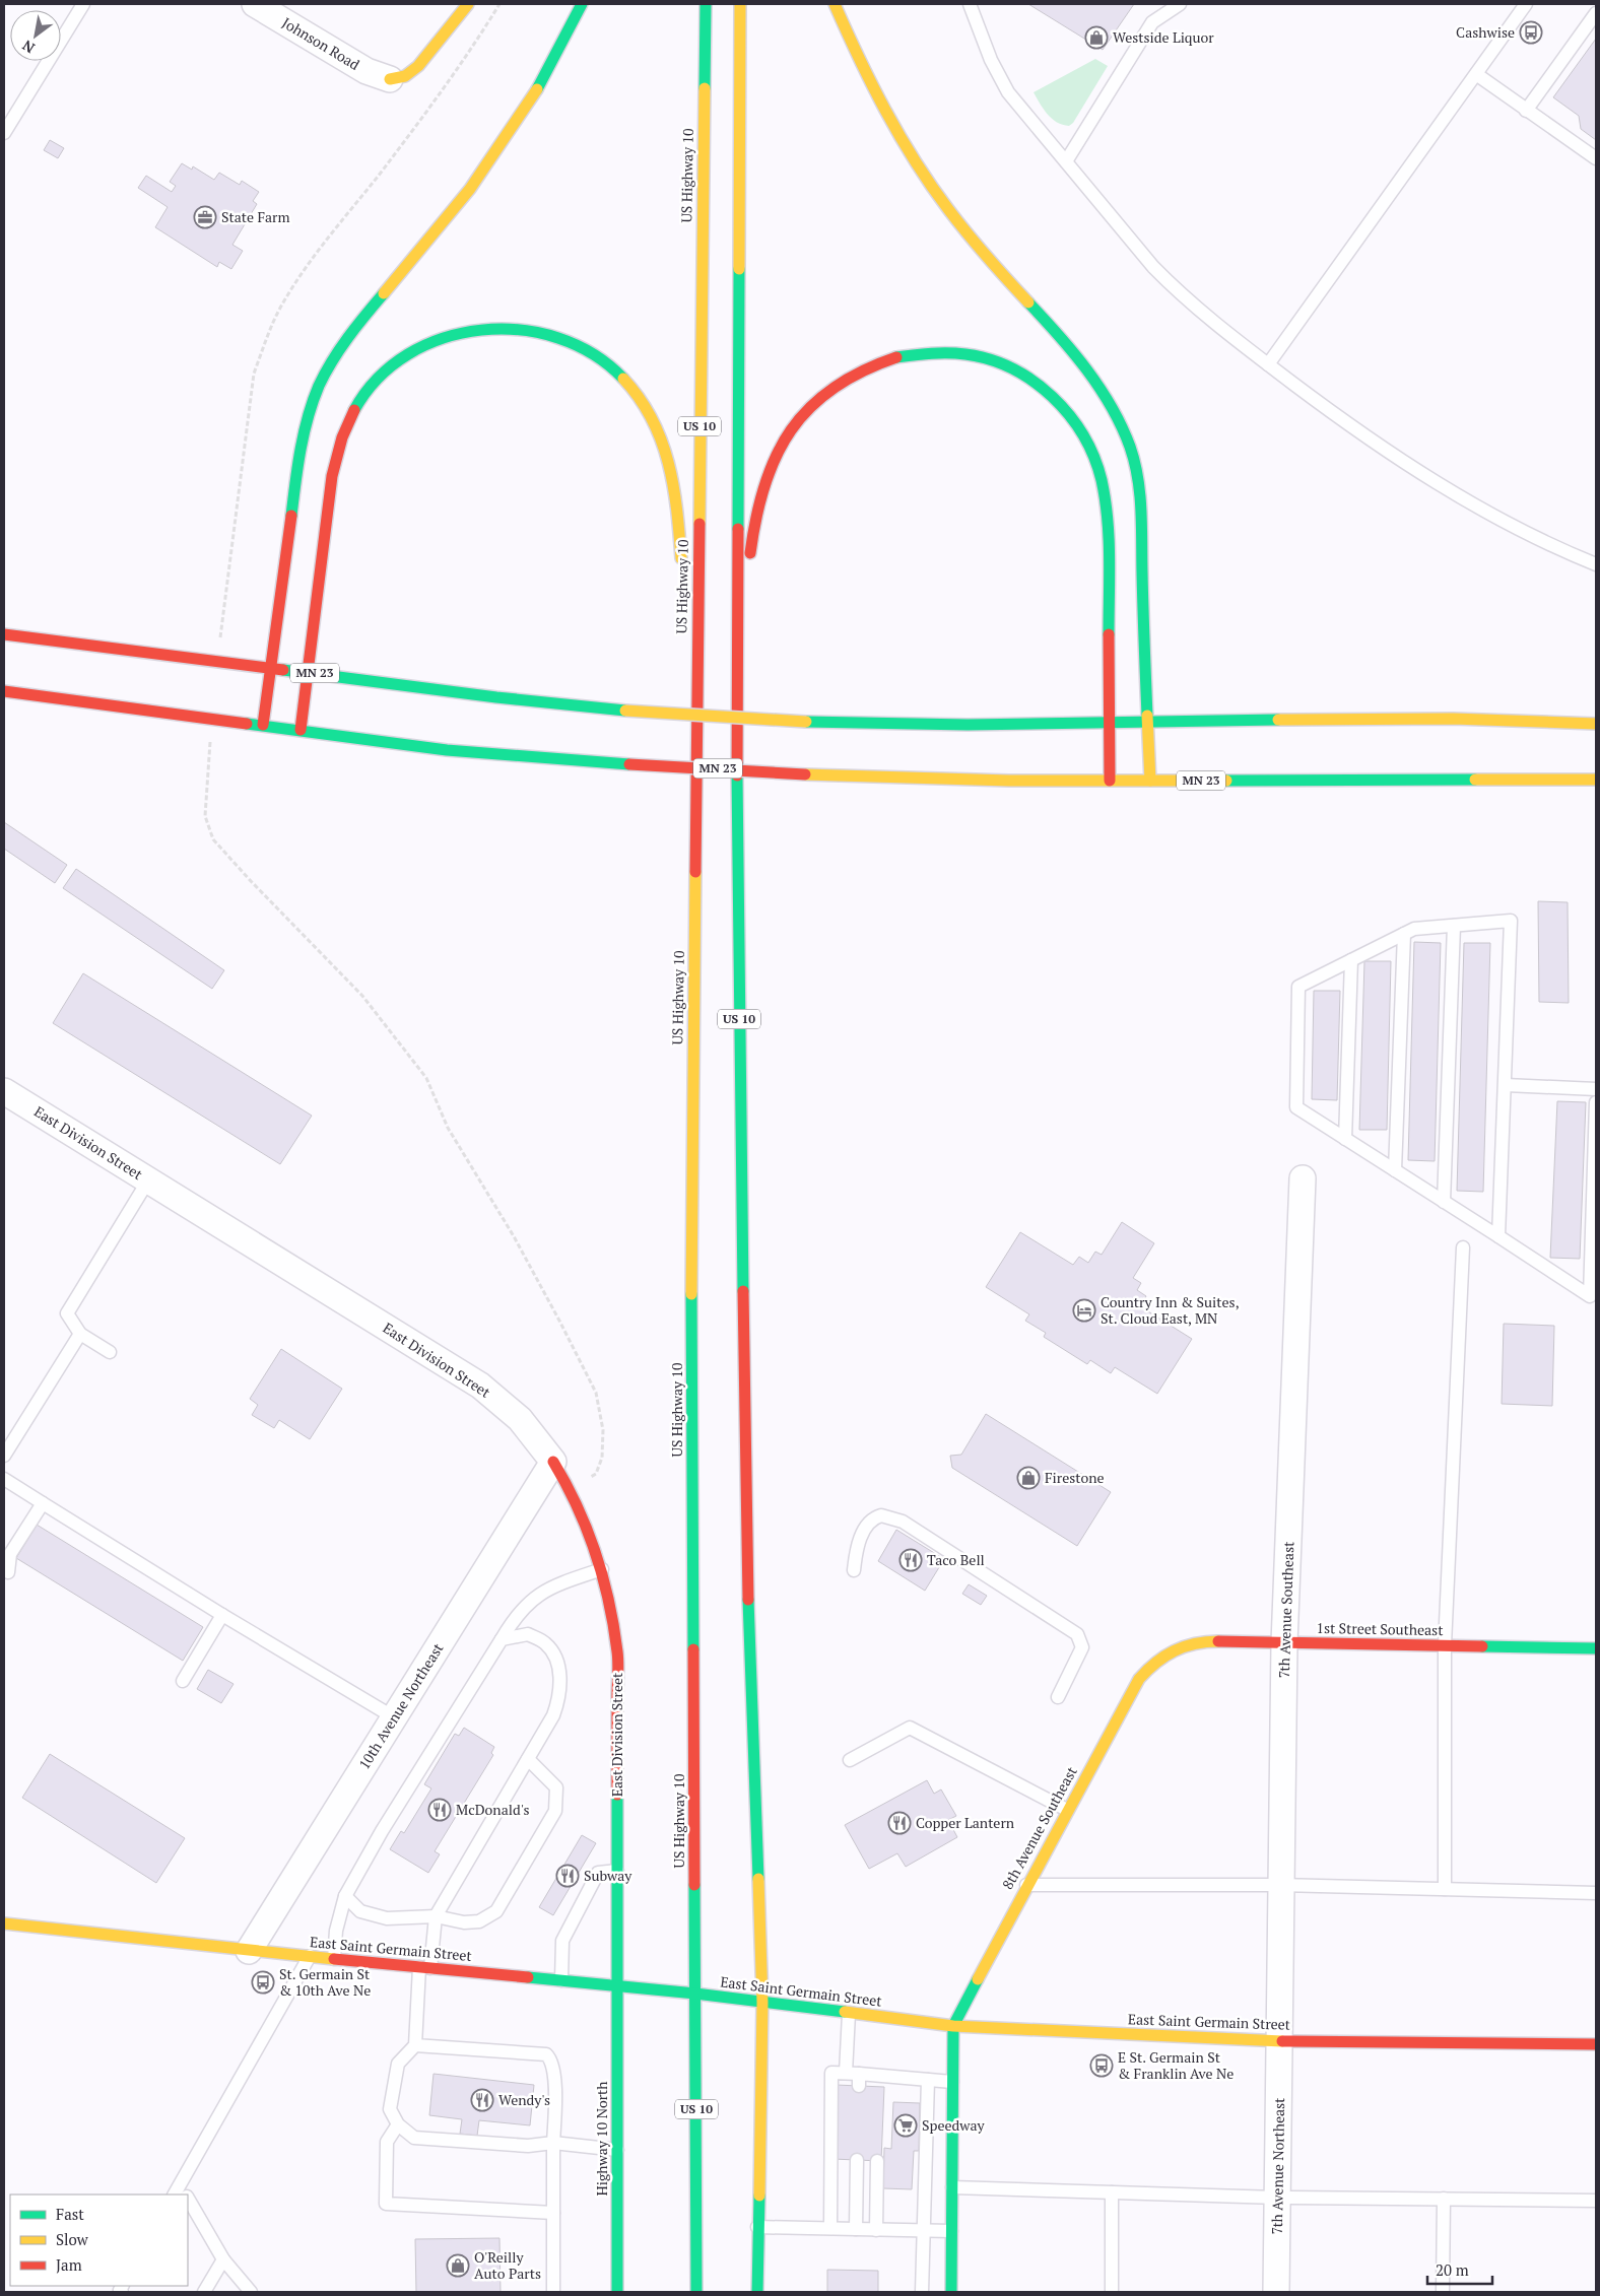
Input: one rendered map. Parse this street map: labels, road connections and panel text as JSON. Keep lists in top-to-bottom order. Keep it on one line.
{"streets":{"main road":["US Highway 10","US 10","MN 23","East Division Street","1st Street Southeast","8th Avenue Southeast","East Saint Germain Street","Highway 10 North"],"street":["Johnson Road","7th Avenue Southeast","10th Avenue Northeast","7th Avenue Northeast"]},"crossings":[["US Highway 10","US 10"],["US Highway 10","East Saint Germain Street"],["US 10","East Saint Germain Street"],["East Division Street","10th Avenue Northeast"],["East Division Street","East Saint Germain Street"],["East Division Street","Highway 10 North"],["7th Avenue Southeast","1st Street Southeast"],["7th Avenue Southeast","East Saint Germain Street"],["7th Avenue Southeast","7th Avenue Northeast"],["1st Street Southeast","8th Avenue Southeast"],["10th Avenue Northeast","East Saint Germain Street"],["8th Avenue Southeast","East Saint Germain Street"],["East Saint Germain Street","Highway 10 North"],["East Saint Germain Street","7th Avenue Northeast"]],"places":{"bus stop":["Cashwise","St. Germain St & 10th Ave Ne","E St. Germain St & Franklin Ave Ne"],"shop":["Westside Liquor","Firestone","O'Reilly Auto Parts"],"office":["State Farm"],"hotel":["Country Inn & Suites, St. Cloud East, MN"],"restaurant":["Taco Bell","McDonald's","Copper Lantern","Subway","Wendy's"],"supermarket":["Speedway"]},"legend":["Fast","Slow","Jam"],"scale_bar":"20 m","north":"bottom left"}
